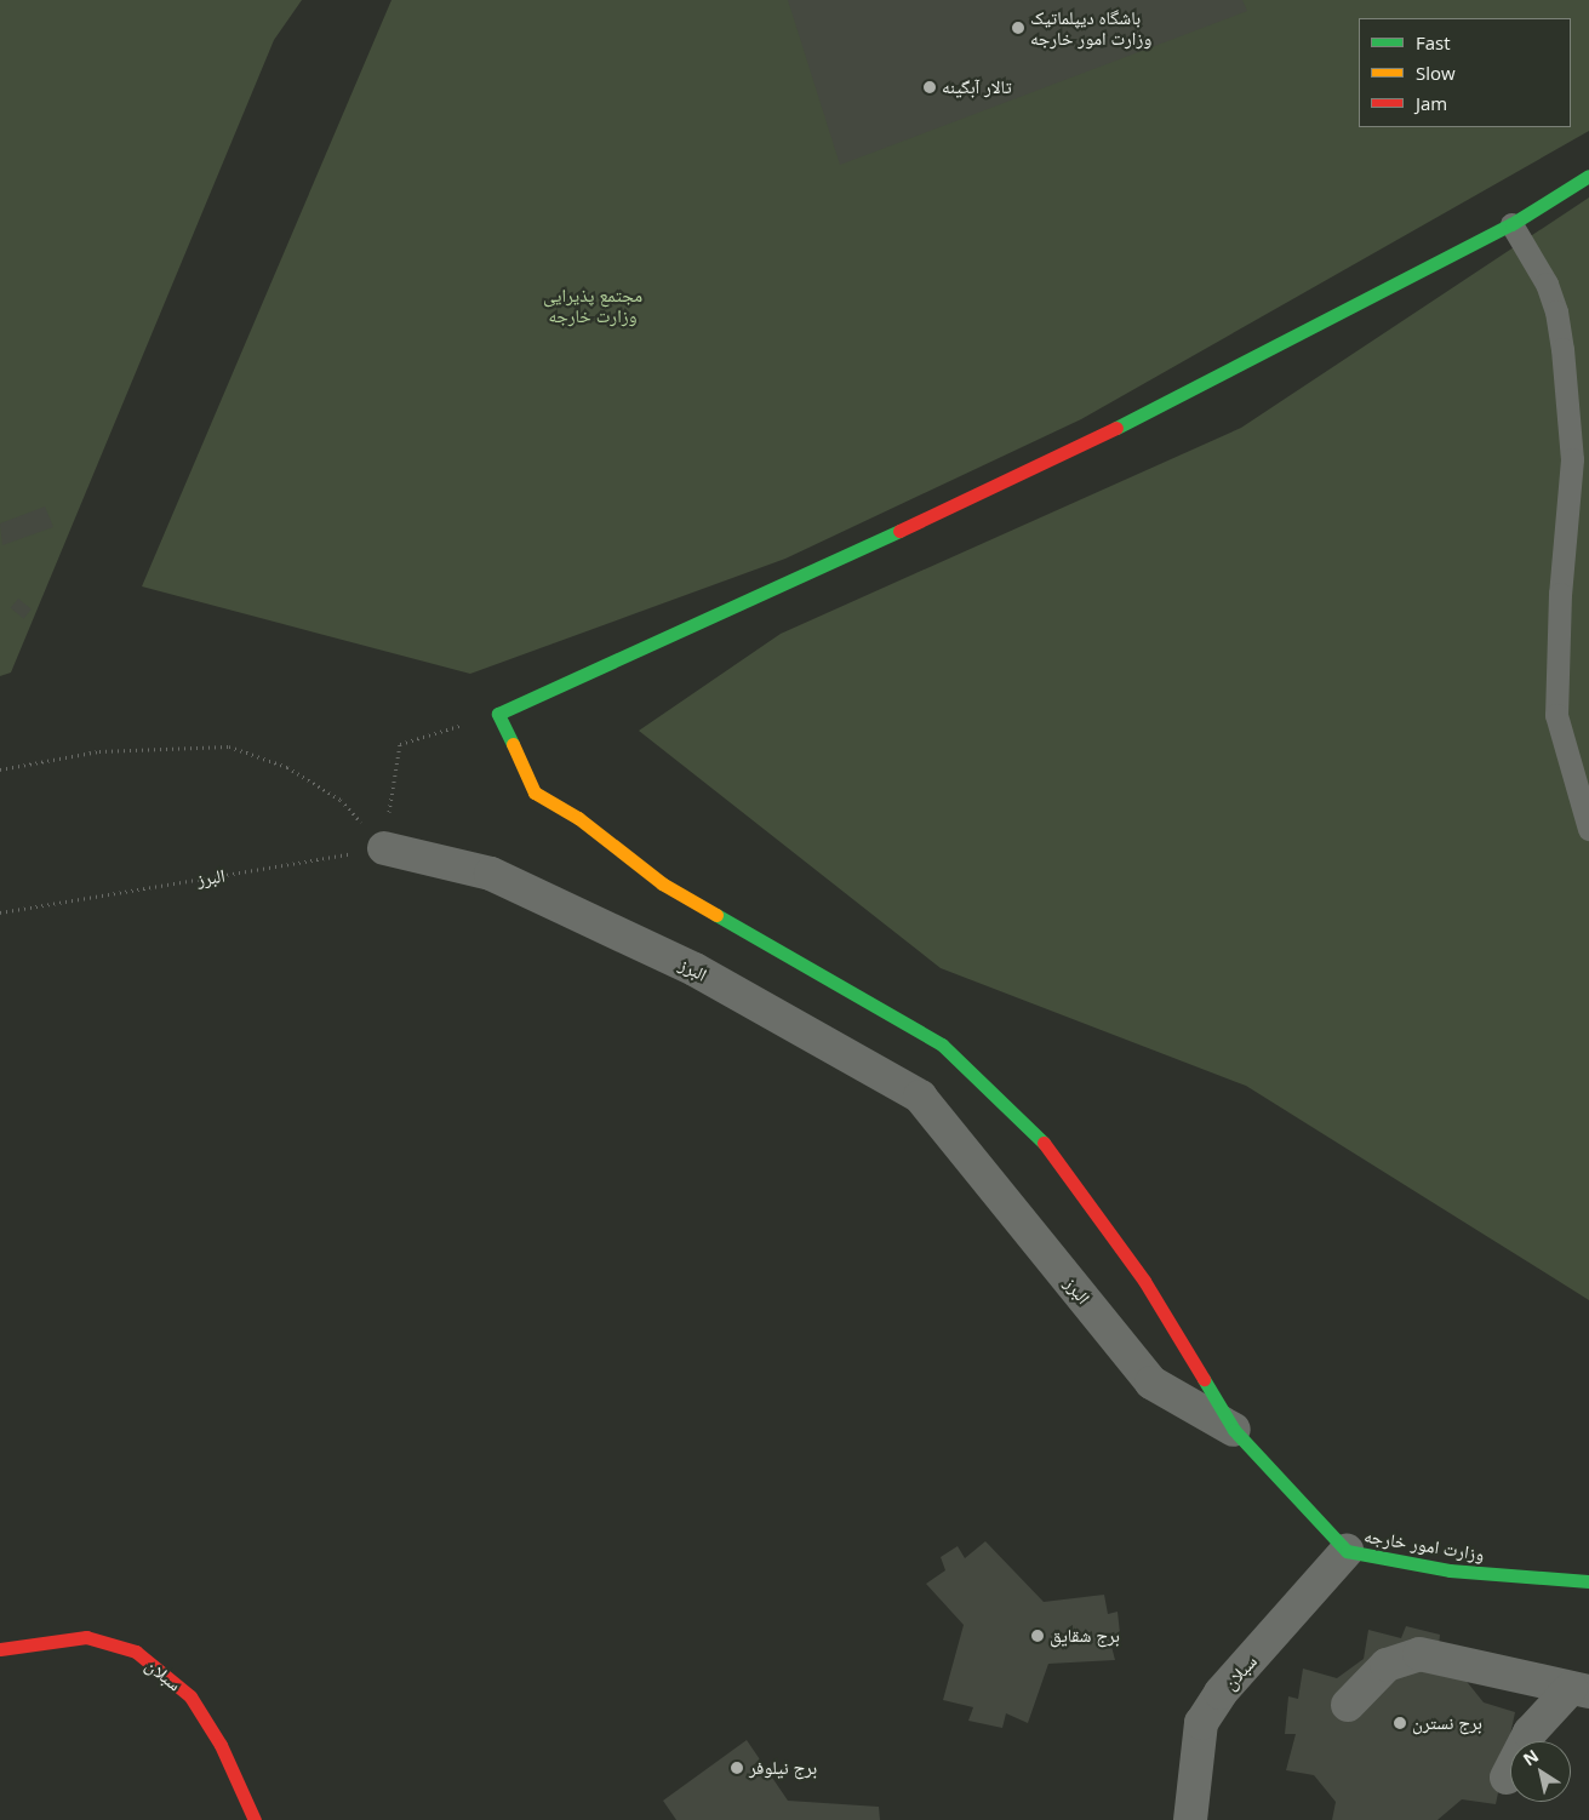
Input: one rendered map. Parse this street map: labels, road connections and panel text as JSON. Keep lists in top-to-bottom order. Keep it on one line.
{"streets":{"street":["البرز","وزارت امور خارجه","سبلان"]},"crossings":[["البرز","وزارت امور خارجه"],["وزارت امور خارجه","سبلان"]],"parks":["مجتمع پذیرایی وزارت خارجه"],"places":["باشگاه دیپلماتیک وزارت امور خارجه","تالار آبگینه","برج شقایق","برج نسترن","برج نیلوفر"],"legend":["Fast","Slow","Jam"],"north":"top left"}
